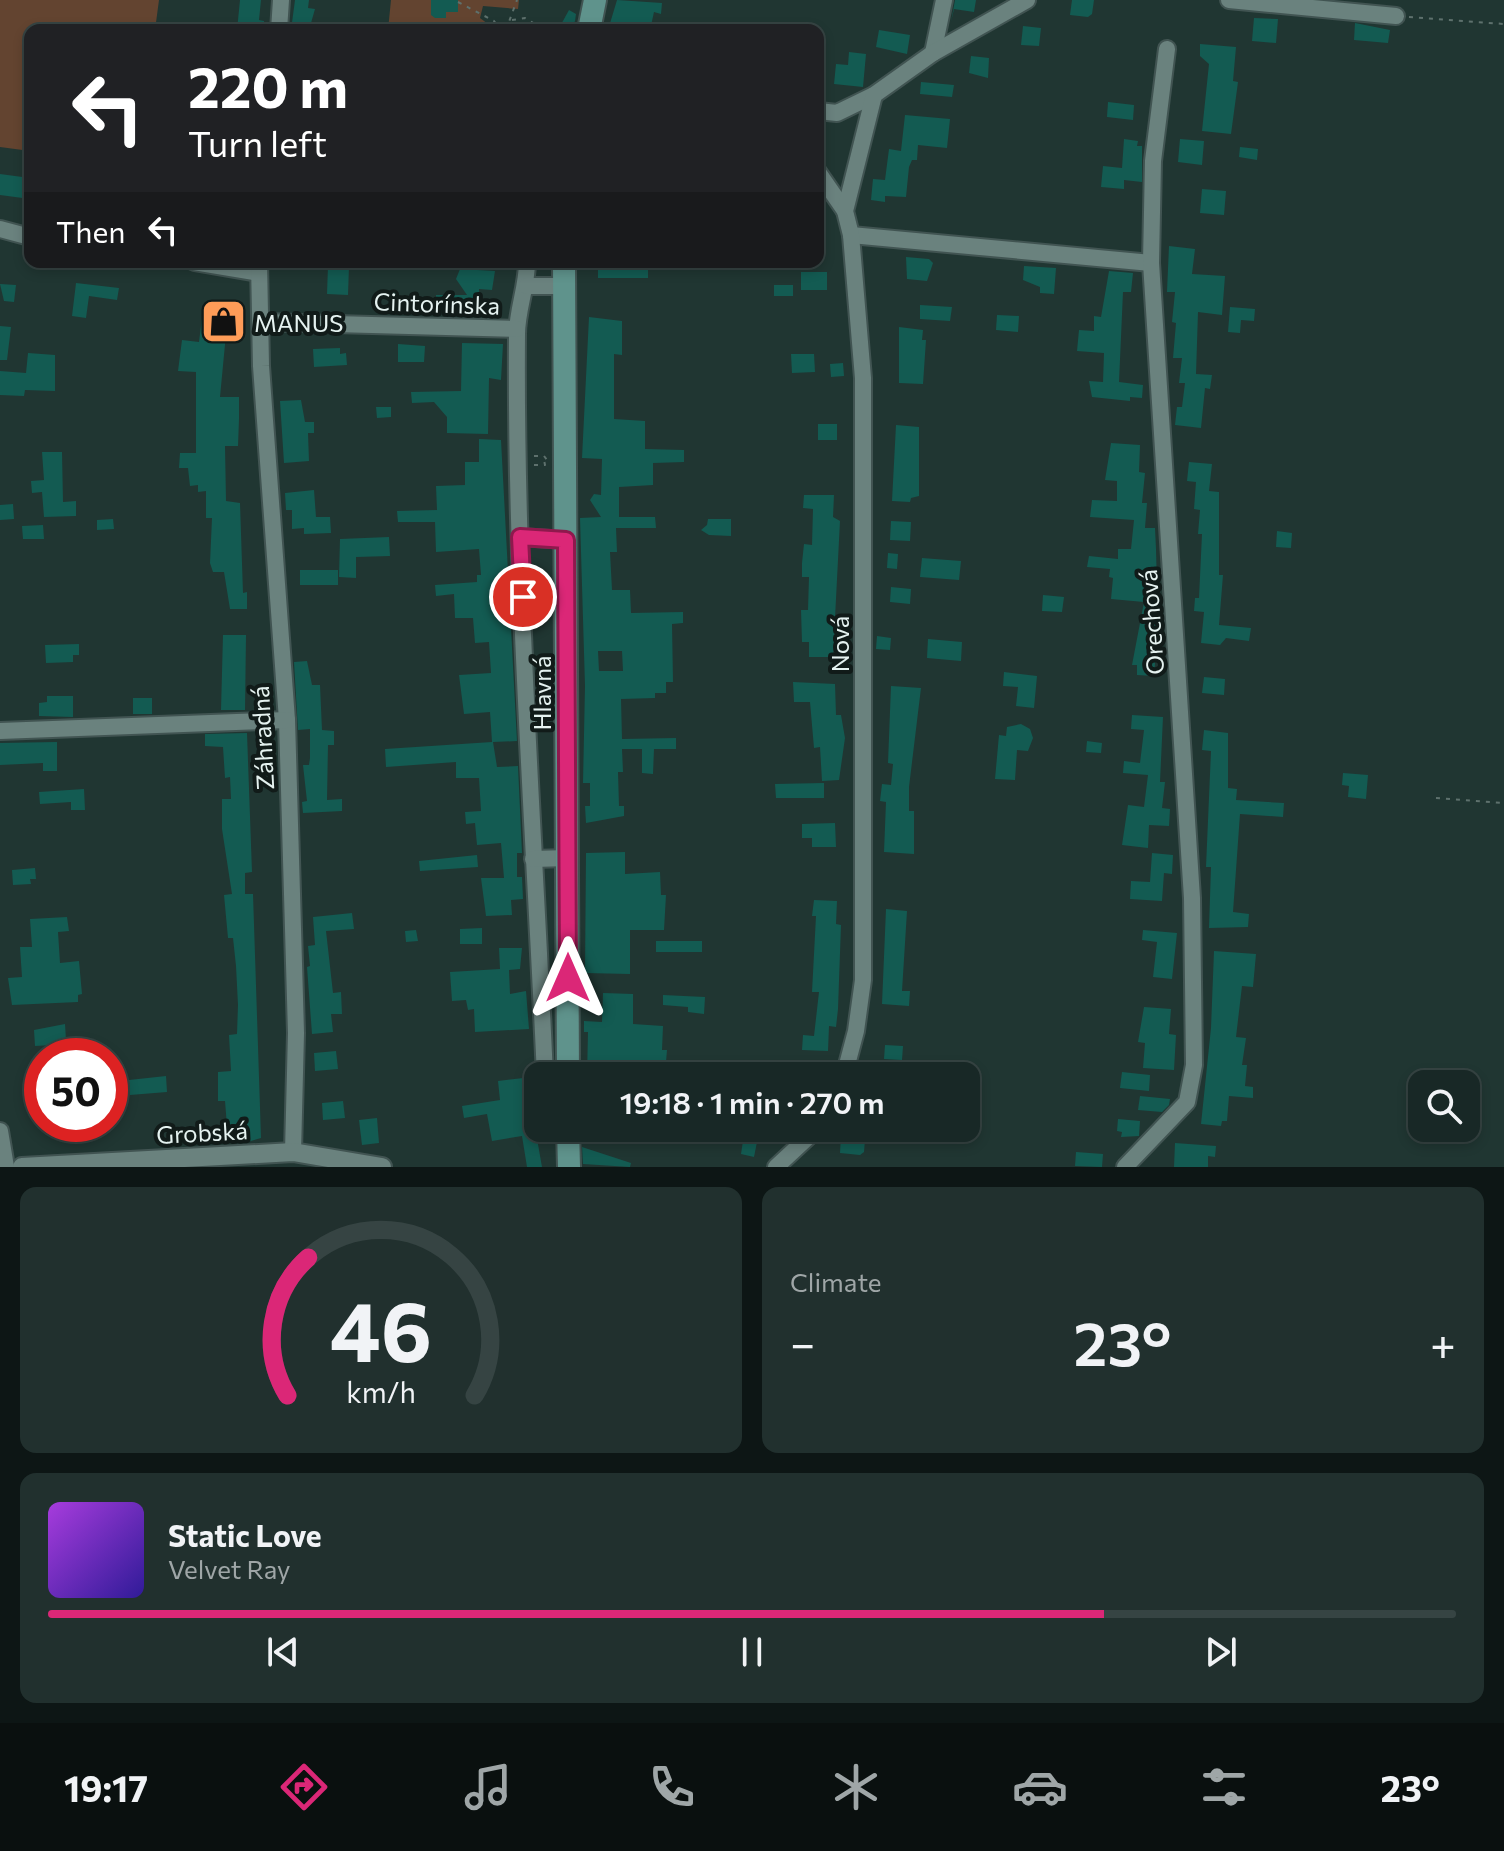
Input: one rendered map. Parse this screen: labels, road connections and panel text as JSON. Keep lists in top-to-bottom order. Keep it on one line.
{"streets":{"main road":["Hlavná"],"street":["Cintorínska","Orechová","Nová","Záhradná","Grobská"]},"crossings":[["Cintorínska","Záhradná"],["Záhradná","Grobská"]],"places":{"shop":["MANUS"]},"page":{"turn":["220 m","Turn left"],"then":"Then","limit":"50","trip":"19:18 · 1 min · 270 m","tile":"Climate","heat":["−","23°","+"],"song":["Static Love","Velvet Ray"],"tabs":["19:17","23°"],"gauge":["46","km/h"]}}
